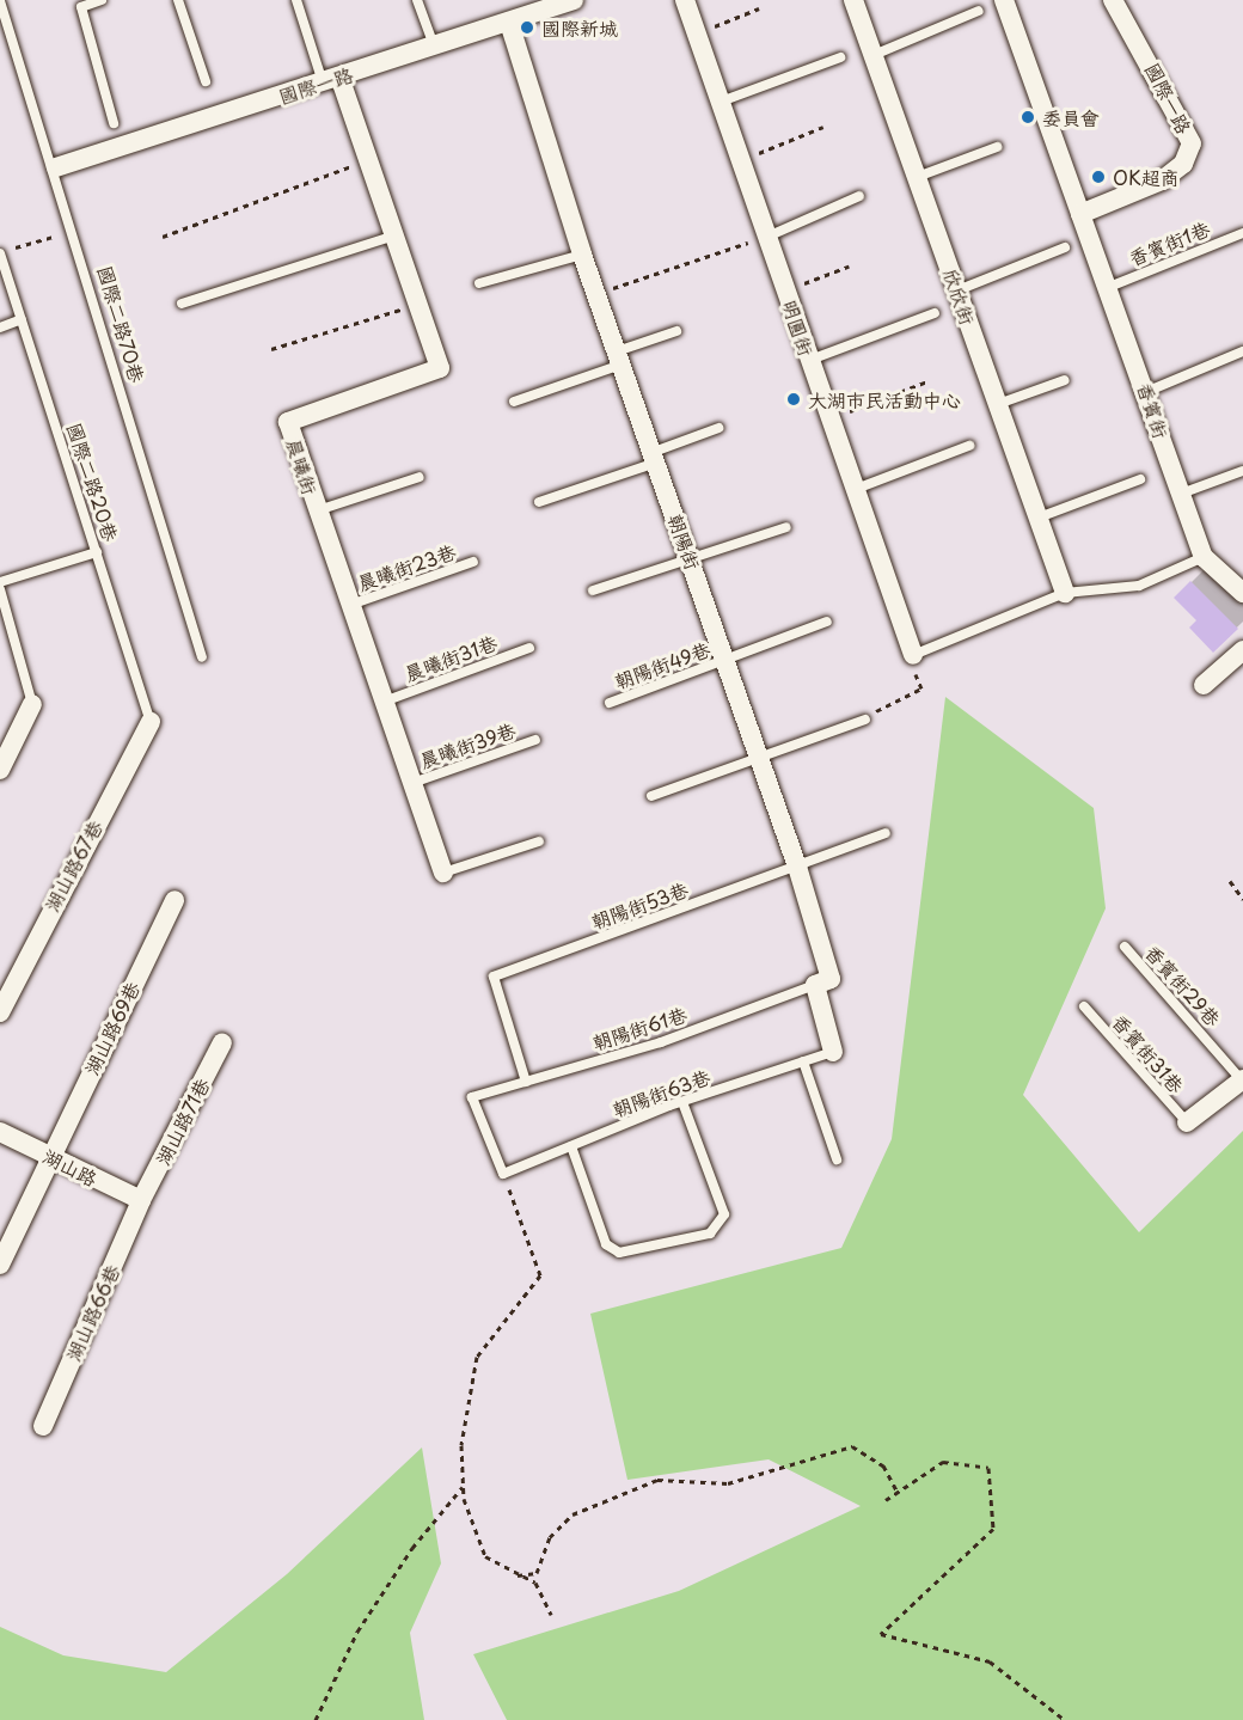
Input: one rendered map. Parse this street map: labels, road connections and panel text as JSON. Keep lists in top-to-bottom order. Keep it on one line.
{"streets":{"street":["國際一路","欣欣街","明圓街","香賓街","晨曦街","朝陽街","湖山路67巷","湖山路69巷","湖山路71巷","湖山路","湖山路66巷"],"lane":["香賓街1巷","國際二路70巷","國際二路20巷","晨曦街23巷","晨曦街31巷","朝陽街49巷","晨曦街39巷","朝陽街53巷","香賓街29巷","朝陽街61巷","香賓街31巷","朝陽街63巷"]},"crossings":[["國際一路","國際二路70巷"],["國際一路","香賓街"],["國際一路","晨曦街"],["國際一路","朝陽街"],["香賓街1巷","香賓街"],["晨曦街","晨曦街23巷"],["晨曦街","晨曦街31巷"],["晨曦街","晨曦街39巷"],["國際二路20巷","湖山路67巷"],["朝陽街","朝陽街49巷"],["朝陽街","朝陽街53巷"],["朝陽街","朝陽街61巷"],["朝陽街53巷","朝陽街61巷"],["湖山路69巷","湖山路"],["朝陽街61巷","朝陽街63巷"],["湖山路71巷","湖山路"],["湖山路71巷","湖山路66巷"],["湖山路","湖山路66巷"]],"places":["國際新城","委員會","OK超商","大湖市民活動中心"]}
